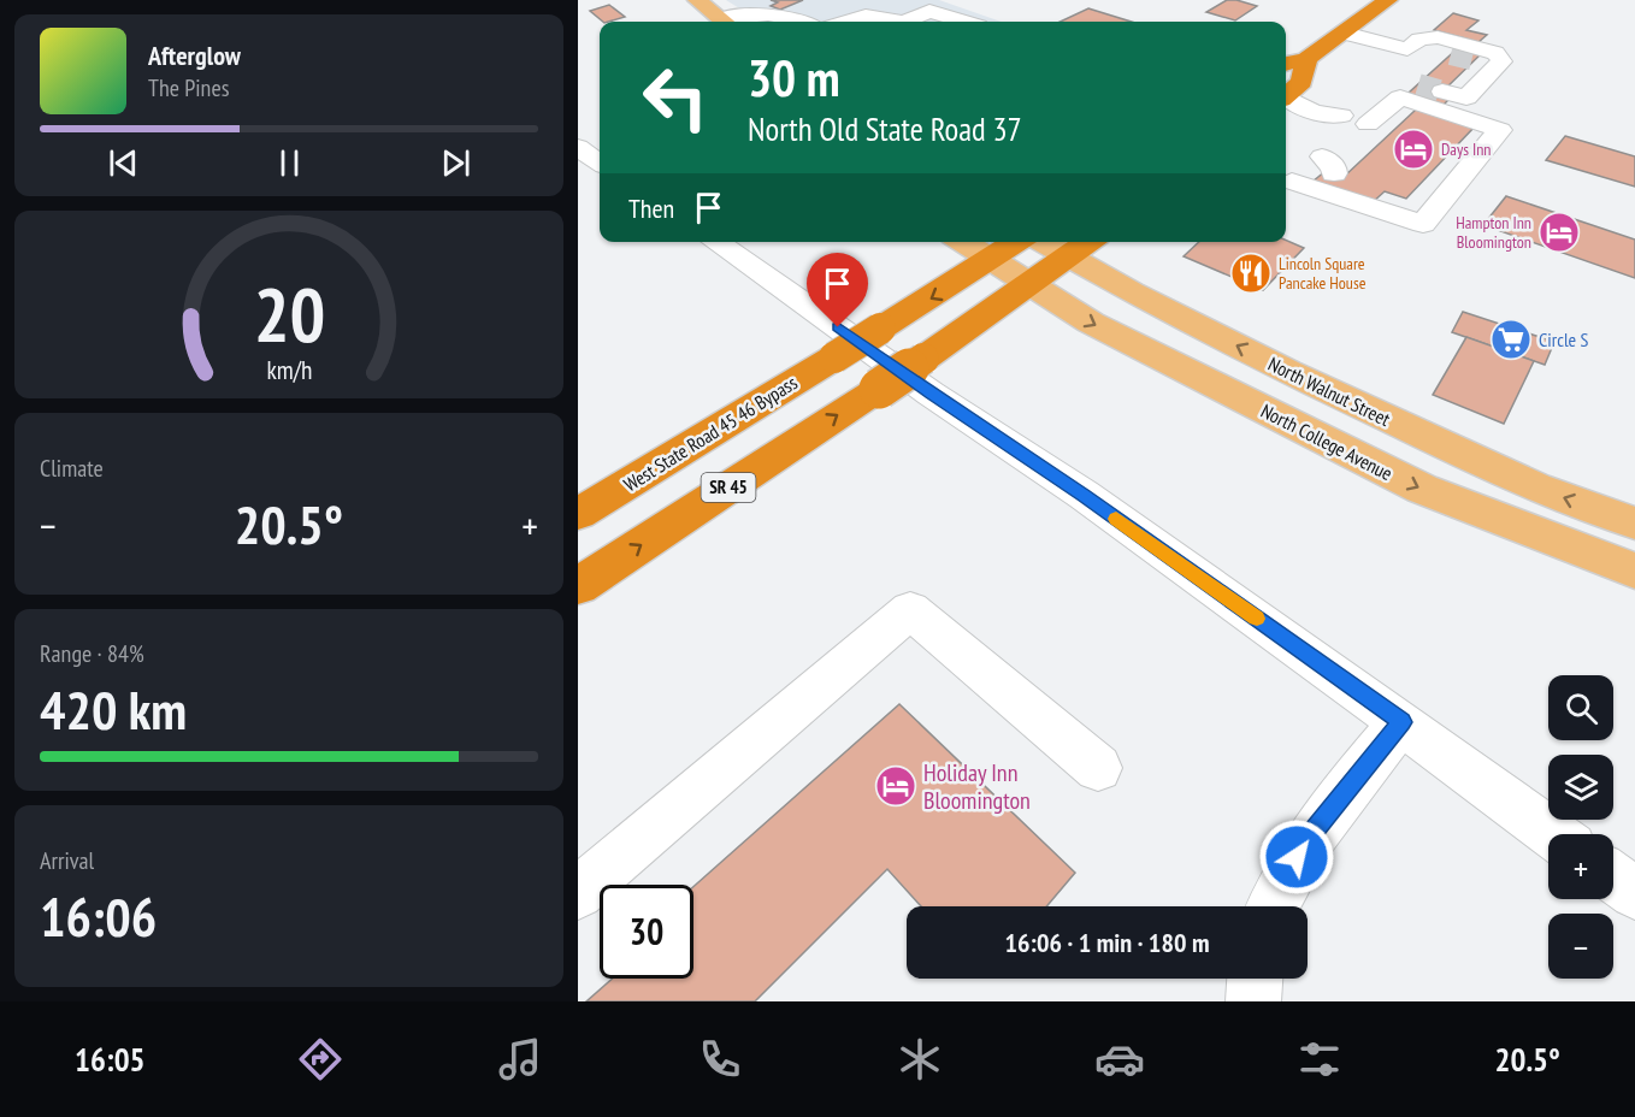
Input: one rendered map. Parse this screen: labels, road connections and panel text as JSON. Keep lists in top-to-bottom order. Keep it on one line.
{"streets":{"highway":["West State Road 45 46 Bypass","SR 45"],"main road":["North Walnut Street","North College Avenue"]},"crossings":[["North Walnut Street","SR 45"],["West State Road 45 46 Bypass","SR 45"],["North College Avenue","SR 45"]],"one_way":["North Walnut Street","North College Avenue"],"places":{"hotel":["Days Inn","Hampton Inn Bloomington","Holiday Inn Bloomington"],"restaurant":["Lincoln Square Pancake House"],"supermarket":["Circle S"]},"page":{"turn":["30 m","North Old State Road 37"],"song":["Afterglow","The Pines"],"then":"Then","tile":["Climate",["Range · 84%","420 km"],["Arrival","16:06"]],"heat":["−","20.5°","+"],"map_buttons":["+","−"],"limit":"30","trip":"16:06 · 1 min · 180 m","tabs":["16:05","20.5°"],"gauge":["20","km/h"]}}
